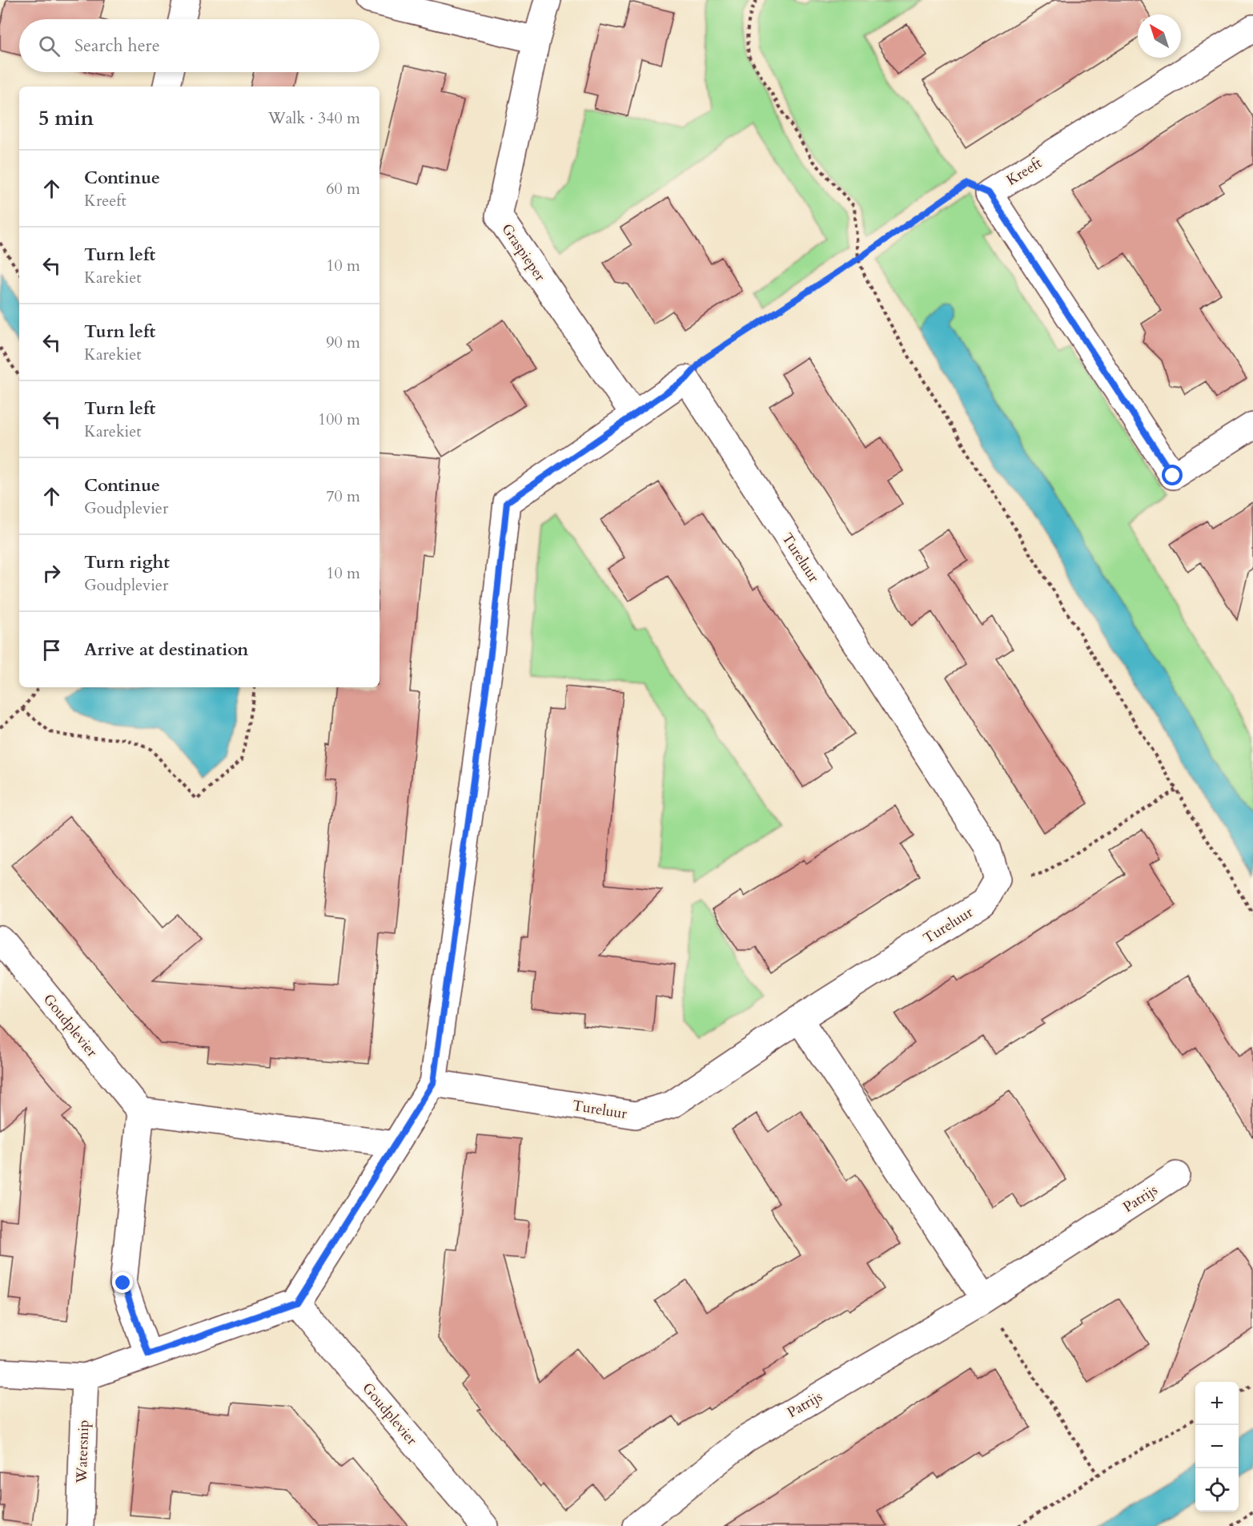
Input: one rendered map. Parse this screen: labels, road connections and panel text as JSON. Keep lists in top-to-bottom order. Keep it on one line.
{"streets":{"street":["Kreeft","Graspieper","Tureluur","Goudplevier","Patrijs","Watersnip"]},"north":"top left","page":{"search":"Search here","heading":["5 min","Walk · 340 m"],"list":[["Continue","Kreeft","60 m"],["Turn left","Karekiet","10 m"],["Turn left","Karekiet","90 m"],["Turn left","Karekiet","100 m"],["Continue","Goudplevier","70 m"],["Turn right","Goudplevier","10 m"],"Arrive at destination"],"map_buttons":["+","−"]}}
